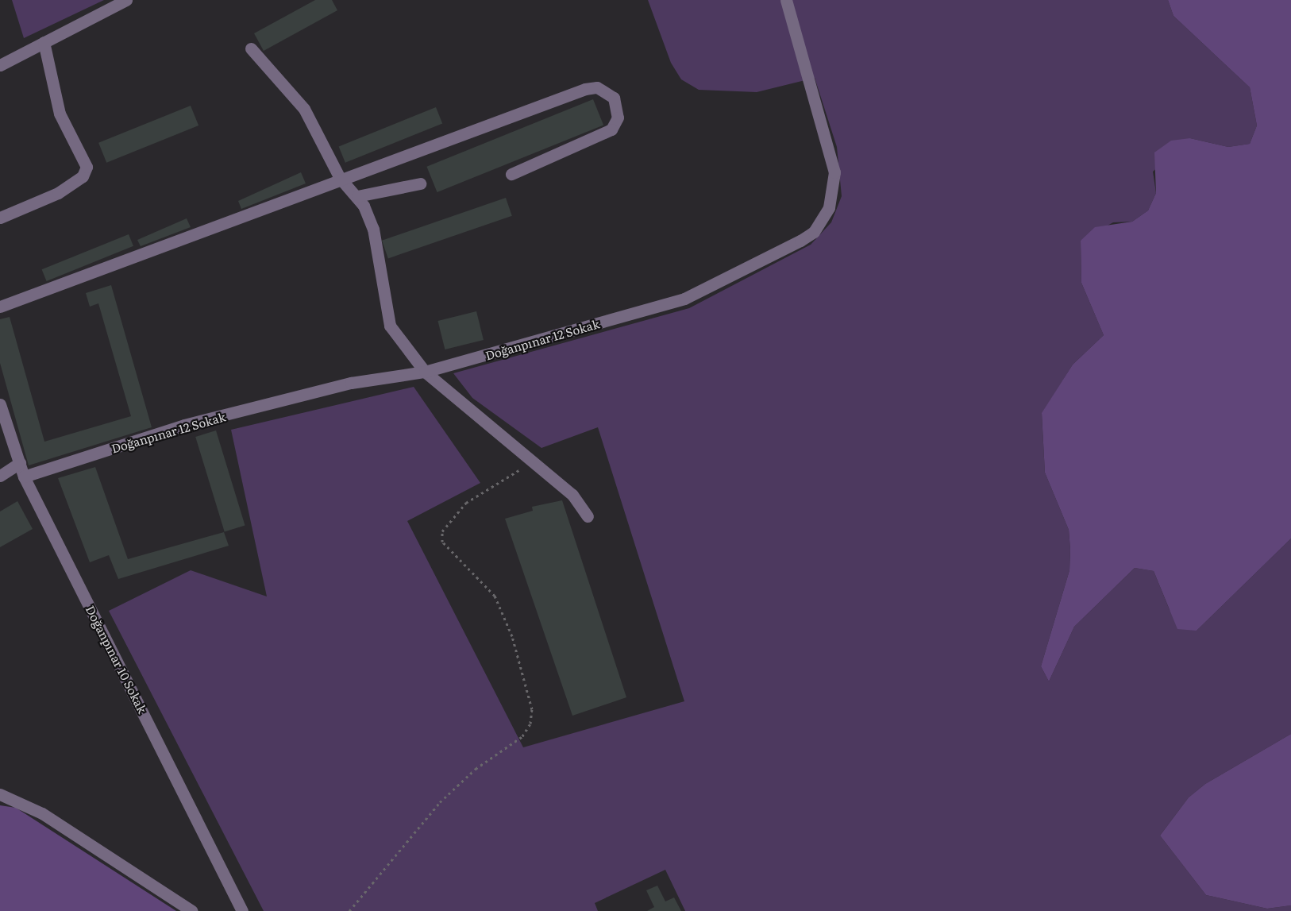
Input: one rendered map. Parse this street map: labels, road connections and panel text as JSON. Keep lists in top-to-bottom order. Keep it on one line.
{"streets":{"street":["Doğanpınar 12 Sokak","Doğanpınar 10 Sokak"]},"crossings":[["Doğanpınar 12 Sokak","Doğanpınar 10 Sokak"]]}
